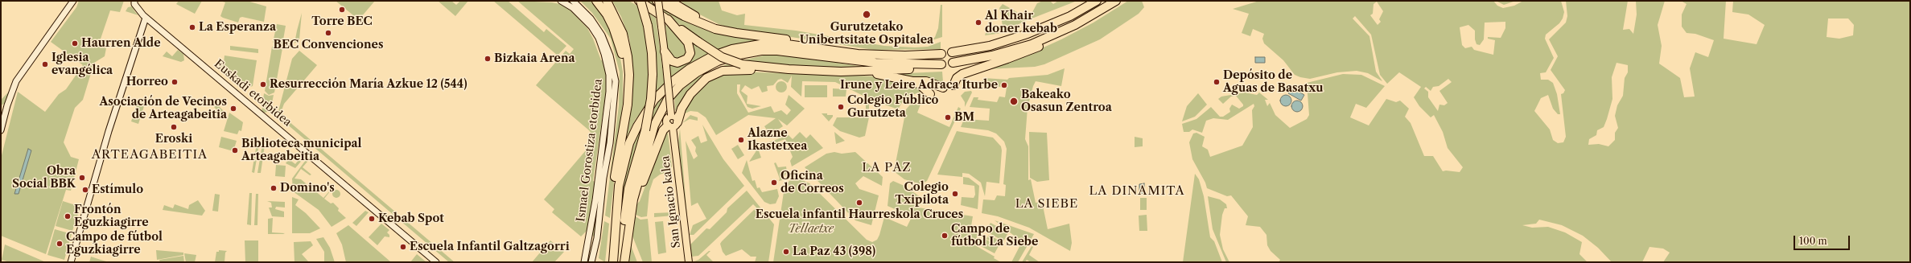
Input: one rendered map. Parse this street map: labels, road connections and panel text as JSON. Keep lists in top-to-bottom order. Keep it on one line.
{"streets":{"main road":["San Ignacio kalea"],"street":["Euskadi etorbidea","Ismael Gorostiza etorbidea"]},"districts":["ARTEAGABEITIA","LA PAZ","LA DINAMITA","LA SIEBE"],"parks":["Tellaetxe"],"places":["Torre BEC","Gurutzetako Unibertsitate Ospitalea","Al Khair doner kebab","La Esperanza","BEC Convenciones","Haurren Alde","Bizkaia Arena","Iglesia evangélica","Horreo","Depósito de Aguas de Basatxu","Resurrección María Azkue 12 (544)","Irune y Leire Adraca Iturbe","Bakeako Osasun Zentroa","Colegio Público Gurutzeta","Asociación de Vecinos de Arteagabeitia","BM","Eroski","Alazne Ikastetxea","Biblioteca municipal Arteagabeitia","Obra Social BBK","Oficina de Correos","Domino's","Estímulo","Colegio Txipilota","Escuela infantil Haurreskola Cruces","Frontón Eguzkiagirre","Kebab Spot","Campo de fútbol La Siebe","Campo de fútbol Eguzkiagirre","Escuela Infantil Galtzagorri","La Paz 43 (398)"],"scale_bar":"100 m"}
